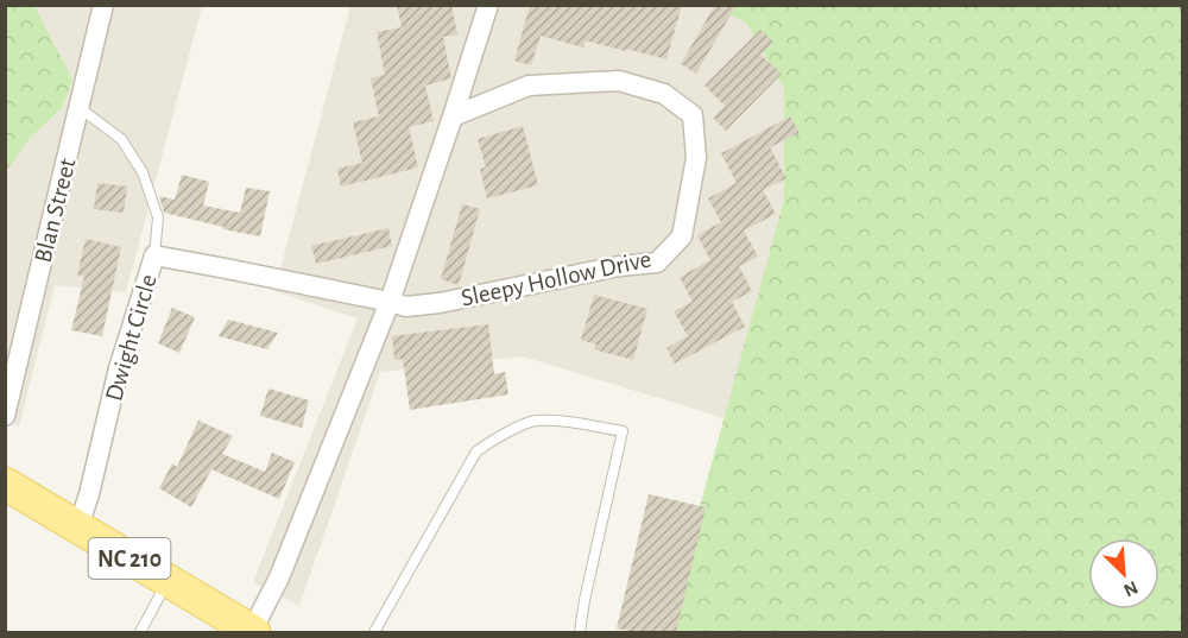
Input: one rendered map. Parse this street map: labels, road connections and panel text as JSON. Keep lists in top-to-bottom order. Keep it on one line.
{"streets":{"main road":["NC 210"],"street":["Blan Street","Sleepy Hollow Drive","Dwight Circle"]},"crossings":[["Sleepy Hollow Drive","Dwight Circle"],["Dwight Circle","NC 210"]],"north":"bottom right"}
